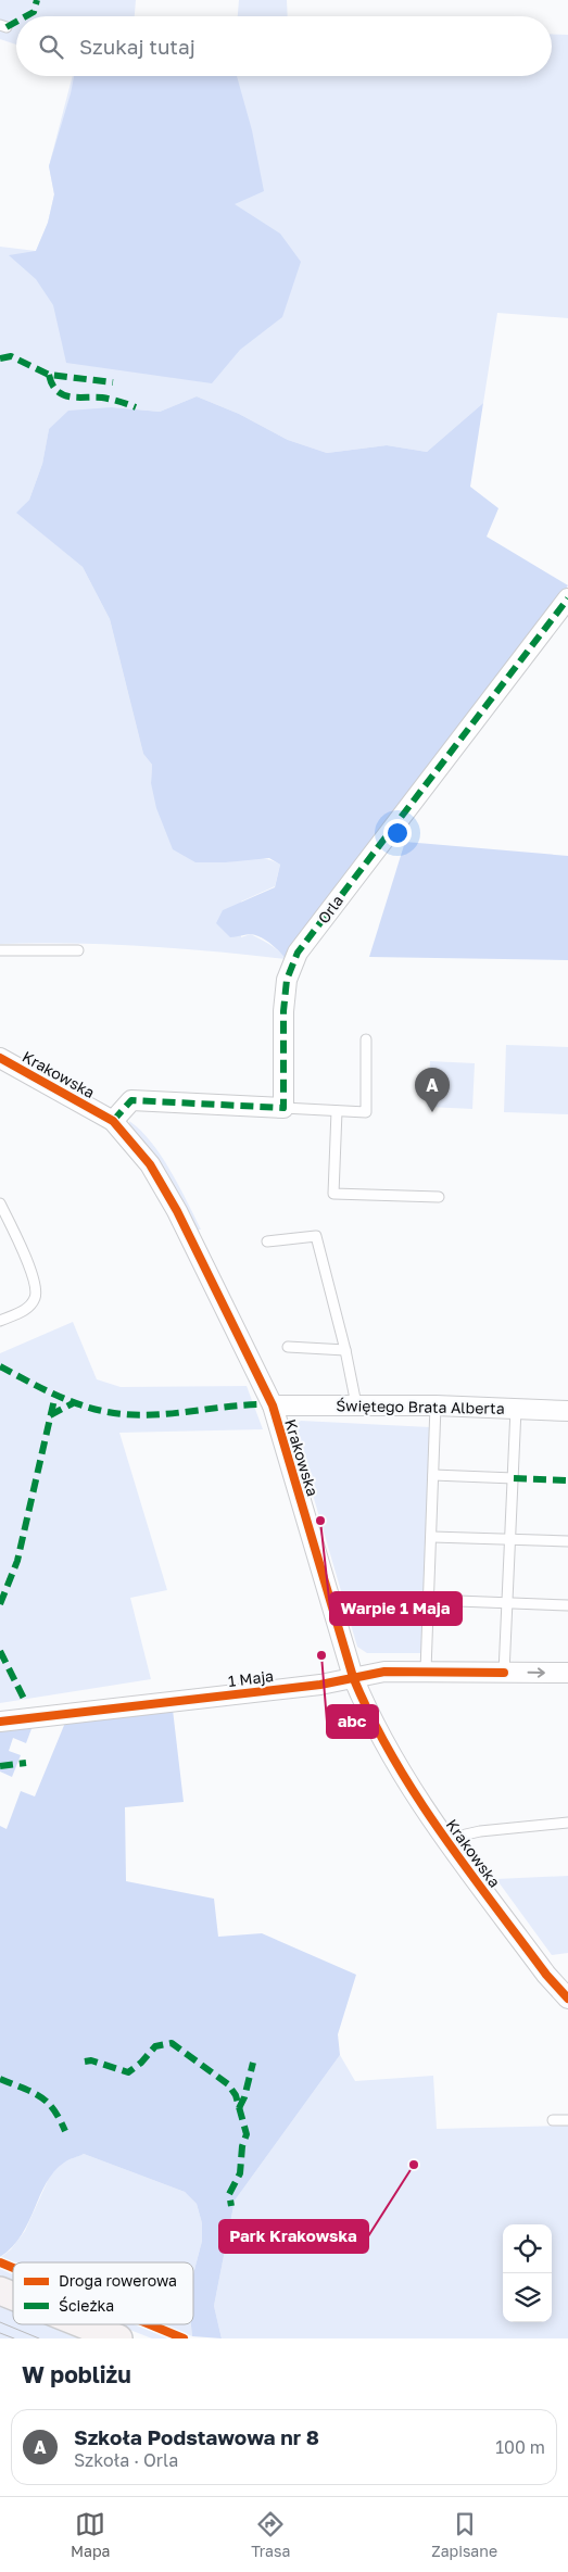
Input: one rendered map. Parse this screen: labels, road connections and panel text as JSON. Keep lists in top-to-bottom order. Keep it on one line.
{"streets":{"street":["Orla","Krakowska","Świętego Brata Alberta","1 Maja"]},"crossings":[["Krakowska","Świętego Brata Alberta"],["Krakowska","1 Maja"]],"places":["Warpie 1 Maja","abc","Park Krakowska"],"legend":["Droga rowerowa","Ścieżka"],"page":{"search":"Szukaj tutaj","pins":"A","heading":"W pobliżu","list":[{"mark":"A","name":"Szkoła Podstawowa nr 8","note":"Szkoła · Orla","value":"100 m"}],"nav":["Mapa","Trasa","Zapisane"]}}
